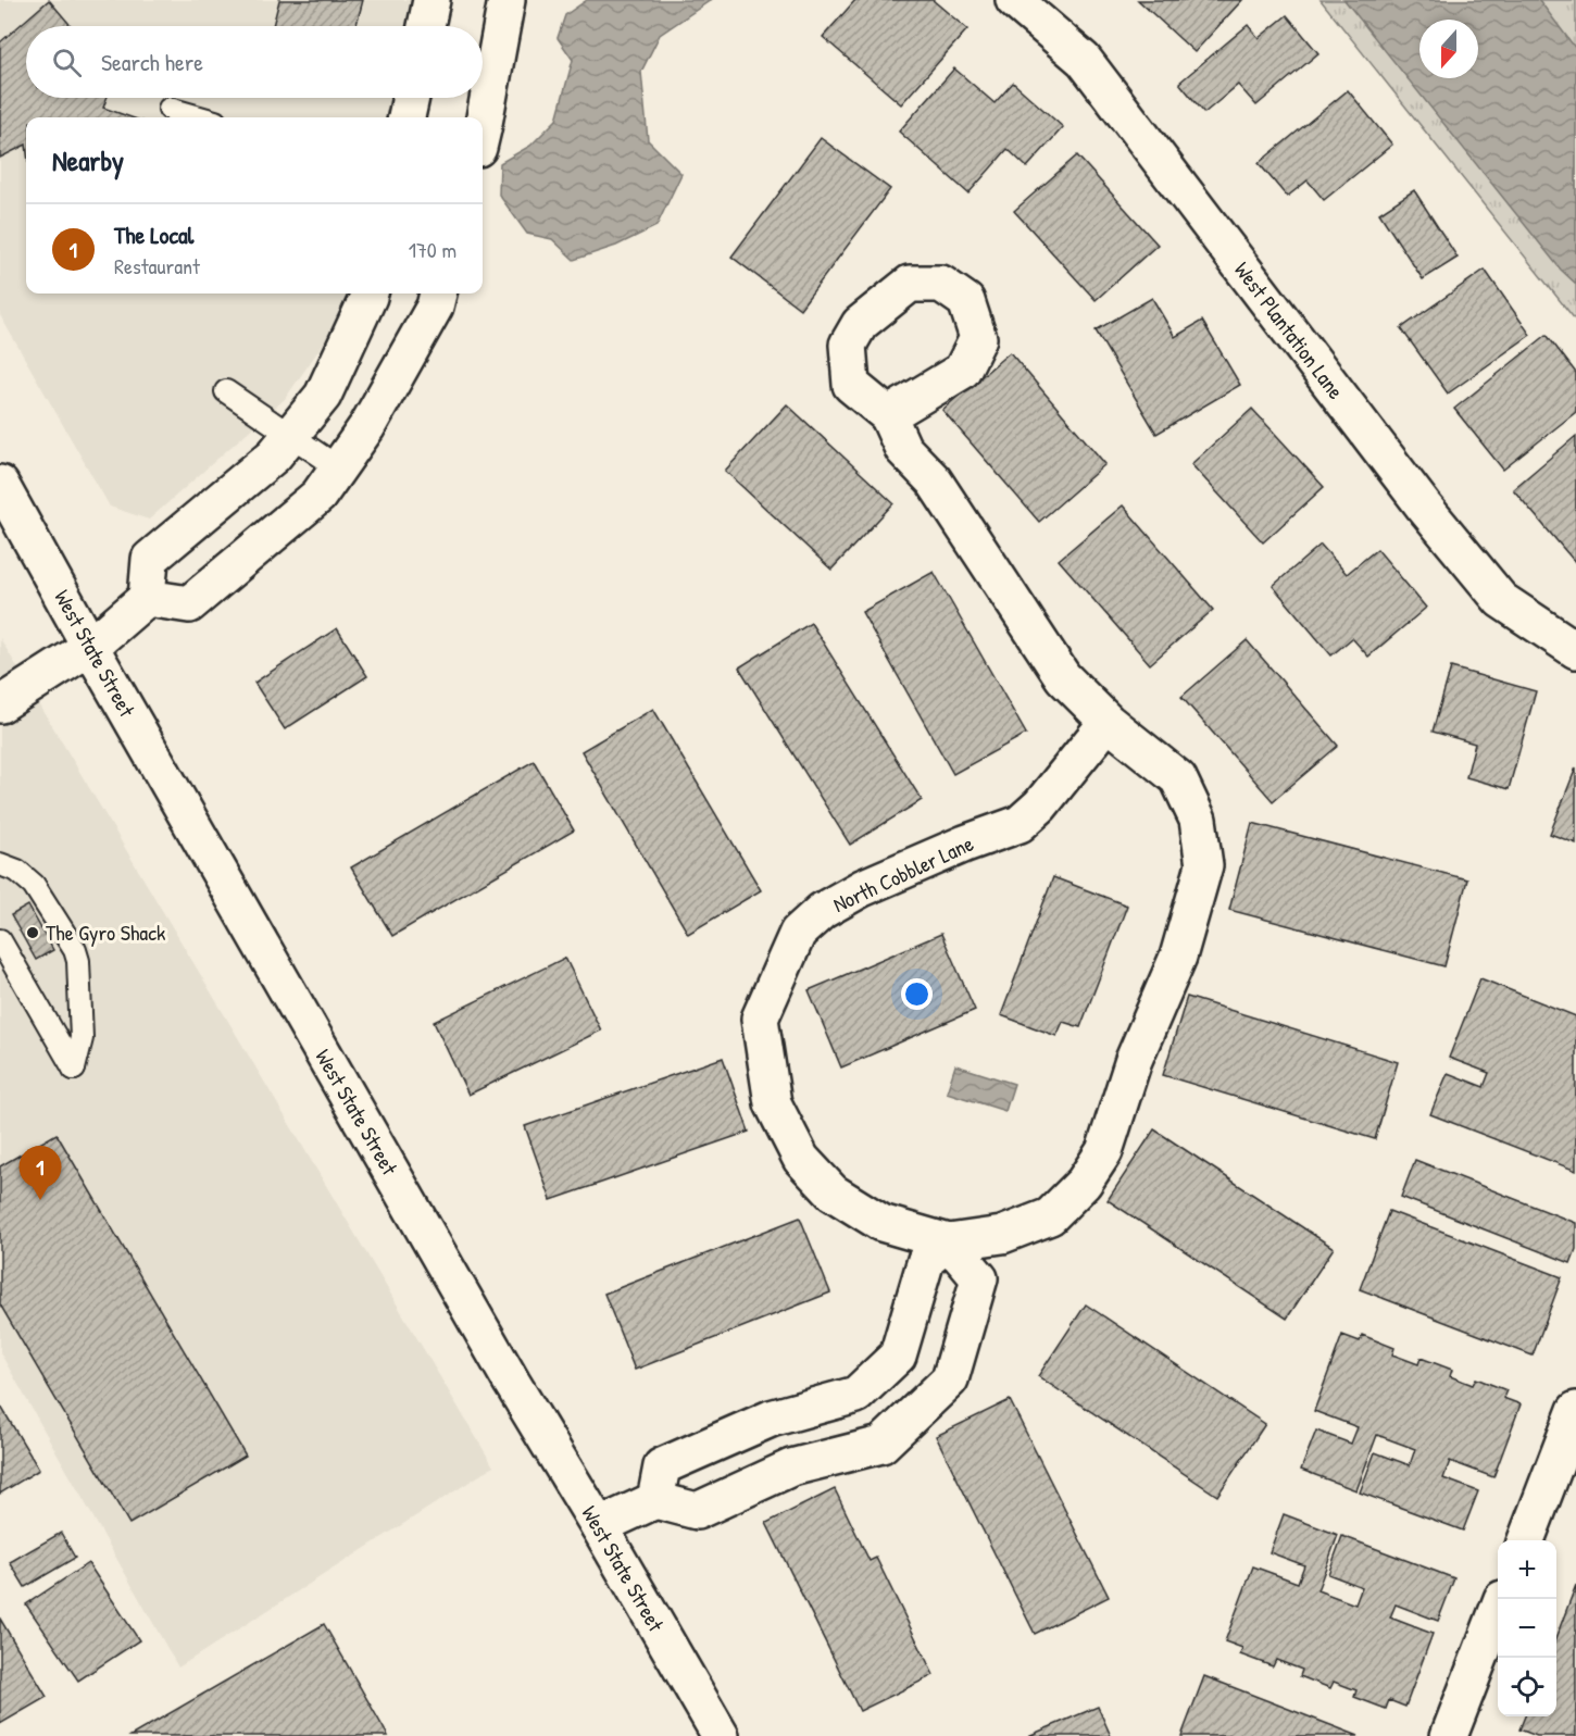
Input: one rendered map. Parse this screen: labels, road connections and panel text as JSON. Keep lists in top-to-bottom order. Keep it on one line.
{"streets":{"street":["West Plantation Lane","West State Street","North Cobbler Lane"]},"places":["The Gyro Shack"],"north":"bottom","page":{"search":"Search here","heading":"Nearby","list":[{"mark":"1","name":"The Local","note":"Restaurant","value":"170 m"}],"pins":"1","map_buttons":["+","−"]}}
